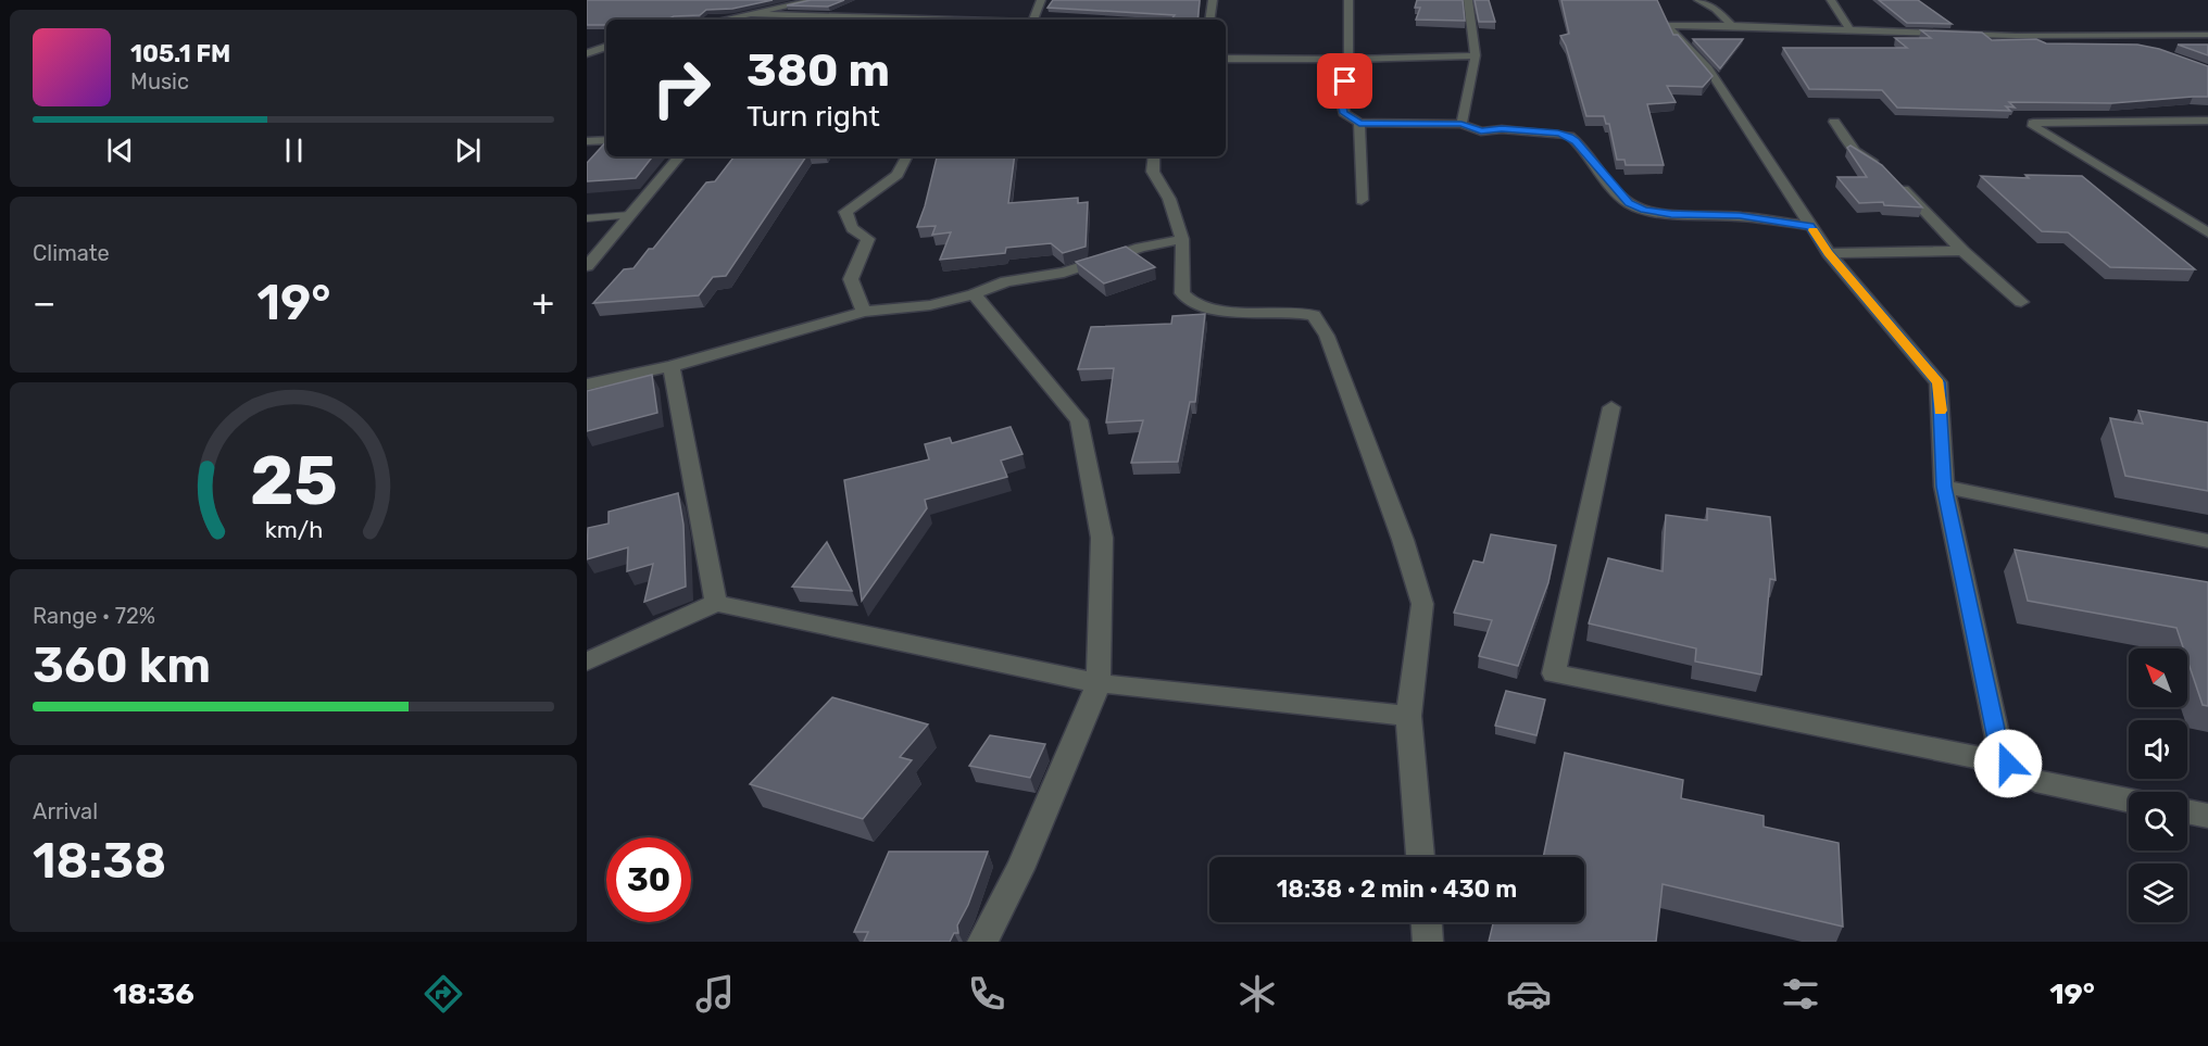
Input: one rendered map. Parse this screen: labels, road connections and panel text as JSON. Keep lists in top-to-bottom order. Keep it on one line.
{"north":"top left","page":{"turn":["380 m","Turn right"],"song":["105.1 FM","Music"],"tile":["Climate",["Range · 72%","360 km"],["Arrival","18:38"]],"heat":["−","19°","+"],"limit":"30","trip":"18:38 · 2 min · 430 m","tabs":["18:36","19°"],"gauge":["25","km/h"]}}
